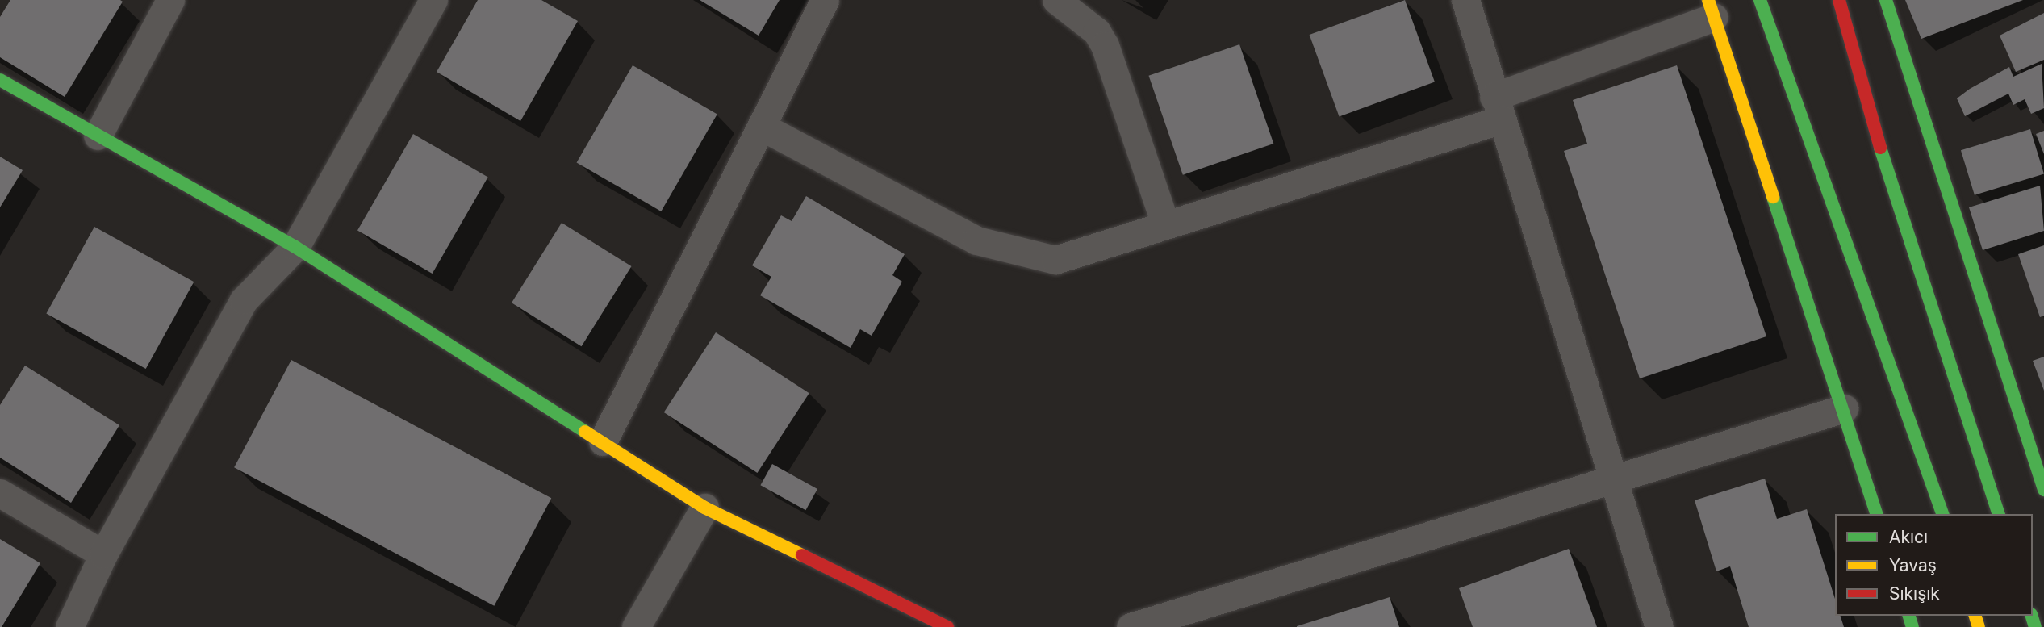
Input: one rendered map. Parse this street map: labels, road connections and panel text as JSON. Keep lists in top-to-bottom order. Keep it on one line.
{"legend":["Akıcı","Yavaş","Sıkışık"]}
